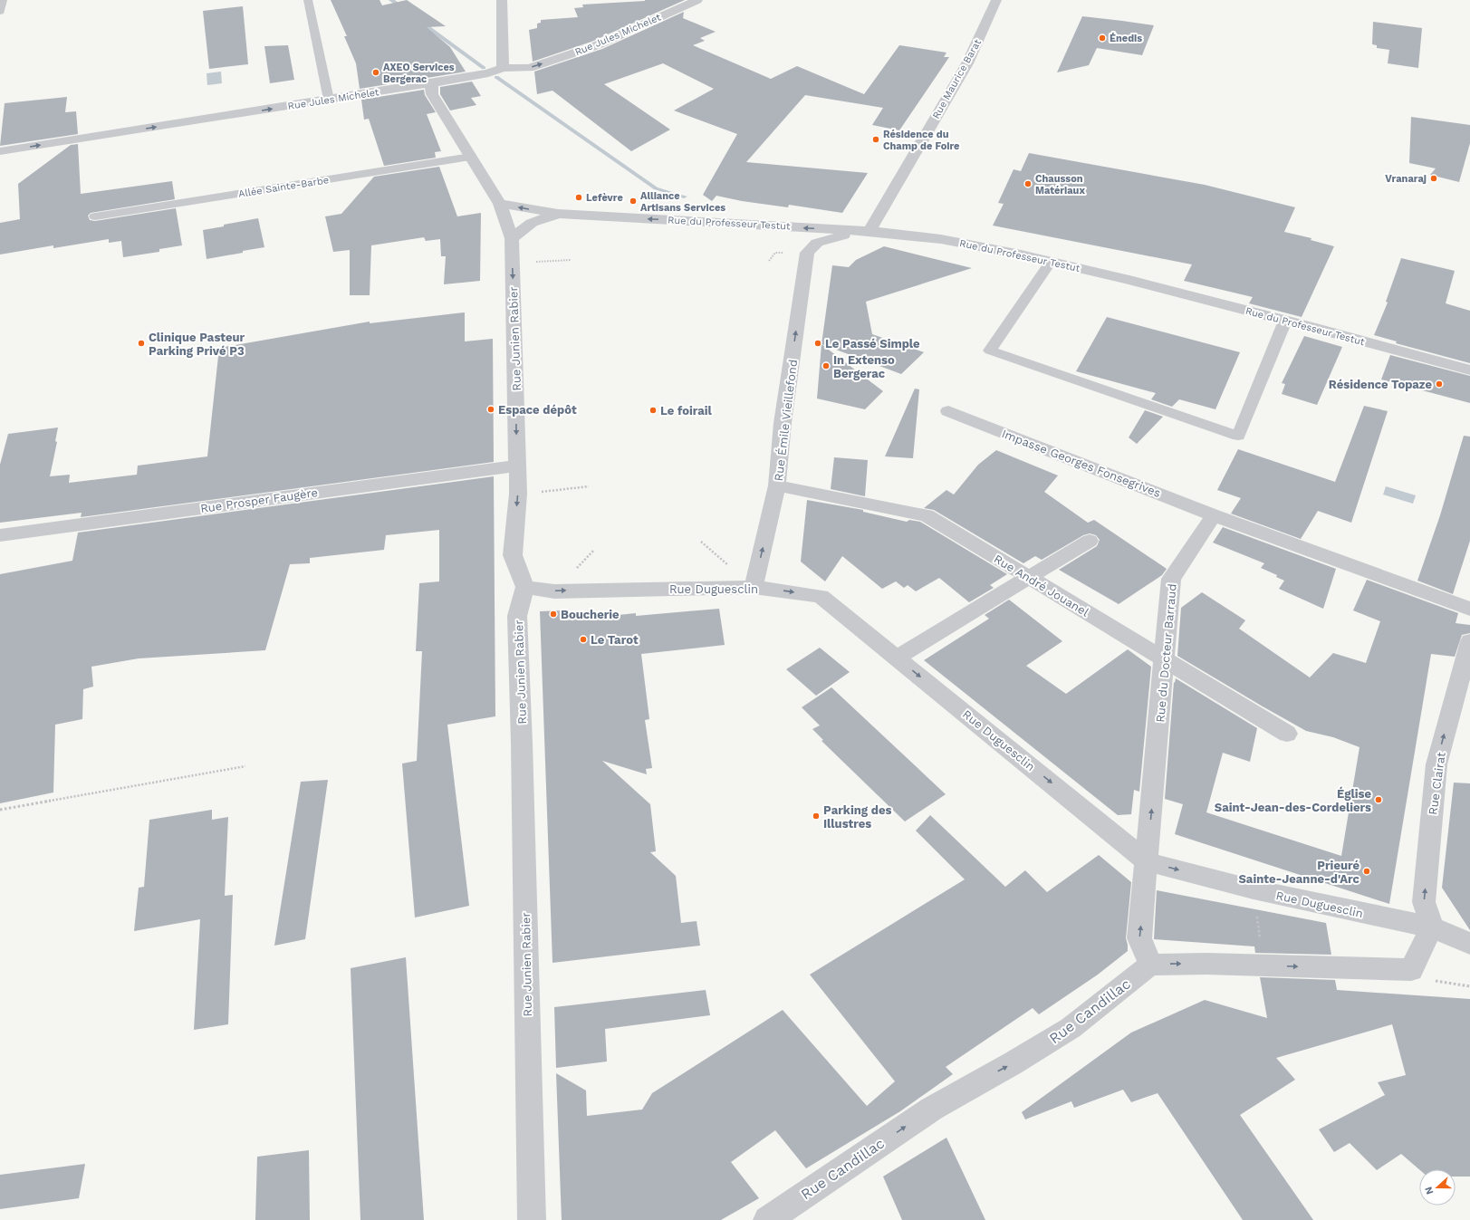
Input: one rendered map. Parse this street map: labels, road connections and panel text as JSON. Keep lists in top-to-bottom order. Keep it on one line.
{"streets":{"street":["Rue Jules Michelet","Rue Maurice Barat","Rue du Professeur Testut","Rue Junien Rabier","Rue Émile Vieillefond","Impasse Georges Fonsegrives","Rue Prosper Faugère","Rue André Jouanel","Rue Duguesclin","Rue du Docteur Barraud","Rue Clairat","Rue Candillac"],"lane":["Allée Sainte-Barbe"]},"crossings":[["Rue Jules Michelet","Rue Junien Rabier"],["Rue Maurice Barat","Rue du Professeur Testut"],["Allée Sainte-Barbe","Rue Junien Rabier"],["Rue du Professeur Testut","Rue Junien Rabier"],["Rue Junien Rabier","Rue Prosper Faugère"],["Rue Junien Rabier","Rue Duguesclin"],["Rue Émile Vieillefond","Rue André Jouanel"],["Rue Émile Vieillefond","Rue Duguesclin"],["Impasse Georges Fonsegrives","Rue du Docteur Barraud"],["Rue André Jouanel","Rue du Docteur Barraud"],["Rue Duguesclin","Rue du Docteur Barraud"],["Rue Duguesclin","Rue Clairat"],["Rue du Docteur Barraud","Rue Candillac"]],"one_way":["Rue Jules Michelet","Rue du Professeur Testut","Rue Émile Vieillefond","Rue Duguesclin","Rue du Docteur Barraud","Rue Clairat","Rue Candillac"],"places":["Énedis","AXEO Services Bergerac","Résidence du Champ de Foire","Vranaraj","Chausson Matériaux","Lefèvre","Alliance Artisans Services","Clinique Pasteur Parking Privé P3","Le Passé Simple","In Extenso Bergerac","Résidence Topaze","Espace dépôt","Le foirail","Boucherie","Le Tarot","Église Saint-Jean-des-Cordeliers","Parking des Illustres","Prieuré Sainte-Jeanne-d'Arc"],"north":"left"}
